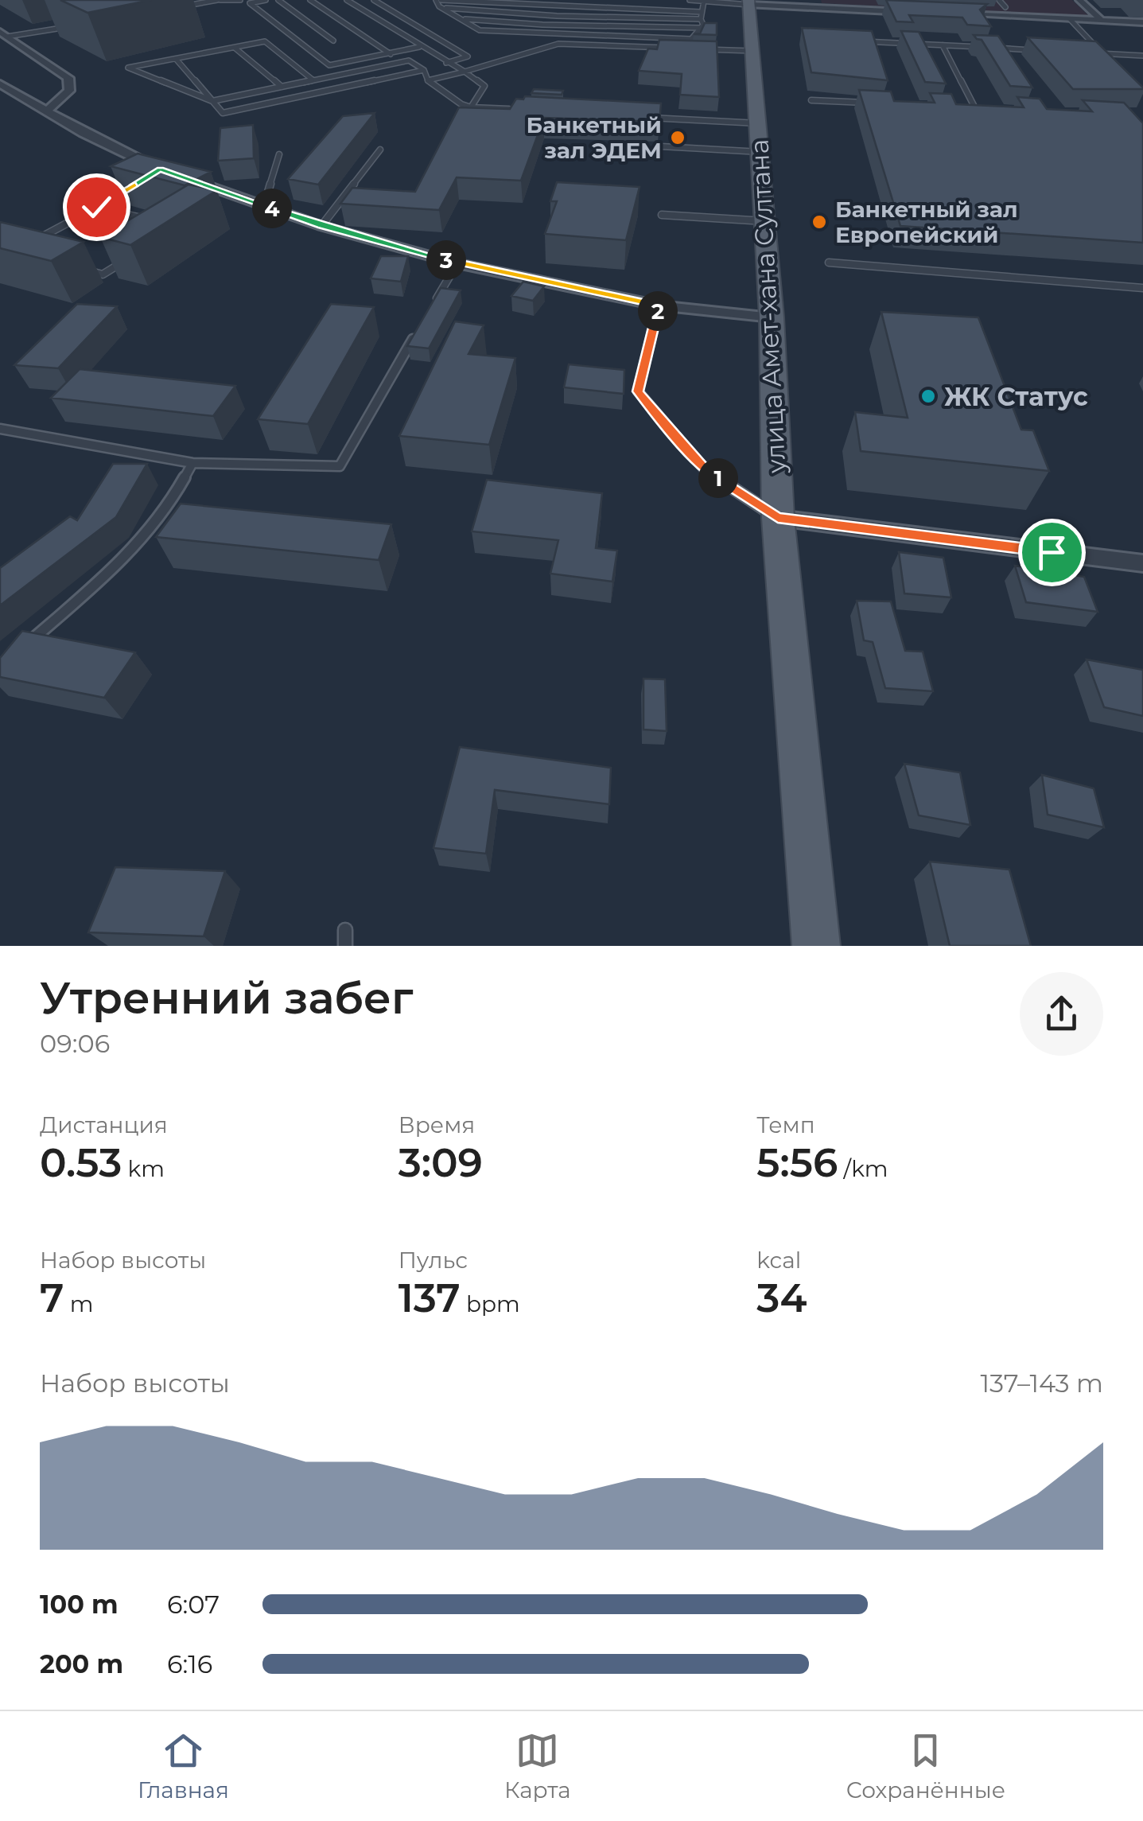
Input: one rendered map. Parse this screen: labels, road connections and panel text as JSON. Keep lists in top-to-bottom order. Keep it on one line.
{"streets":{"main road":["улица Амет-хана Султана"]},"places":["Банкетный зал ЭДЕМ","Банкетный зал Европейский","ЖК Статус"],"page":{"pins":["4","3","2","1"],"heading":["Утренний забег","09:06"],"stats":[["Дистанция","0.53 km"],["Время","3:09"],["Темп","5:56 /km"],["Набор высоты","7 m"],["Пульс","137 bpm"],["kcal","34"]],"chart":["Набор высоты","137–143 m"],"list":[{"name":"100 m","note":"6:07"},{"name":"200 m","note":"6:16"}],"tabs":["Главная","Карта","Сохранённые"]}}
